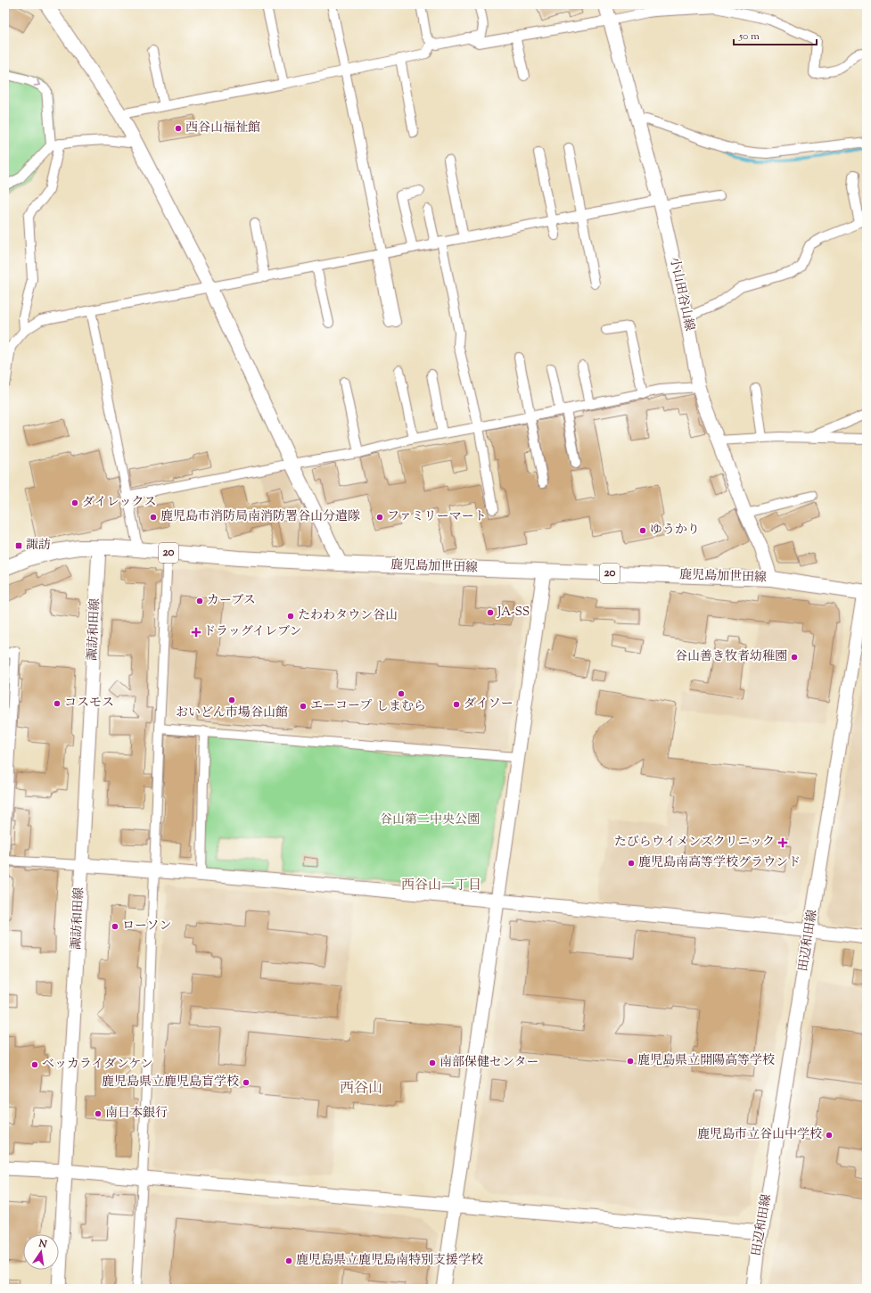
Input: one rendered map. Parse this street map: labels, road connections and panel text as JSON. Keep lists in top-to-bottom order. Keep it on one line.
{"streets":{"main road":["20","鹿児島加世田線"],"street":["小山田谷山線","諏訪和田線","田辺和田線"]},"crossings":[["小山田谷山線","鹿児島加世田線"],["鹿児島加世田線","諏訪和田線"],["鹿児島加世田線","田辺和田線"]],"districts":["西谷山一丁目","西谷山"],"parks":["谷山第二中央公園"],"places":{"other":["西谷山福祉館","ダイレックス","鹿児島市消防局南消防署谷山分遣隊","ファミリーマート","ゆうかり","カーブス","JA-SS","たわわタウン谷山","谷山善き牧者幼稚園","しまむら","おいどん市場谷山館","コスモス","ダイソー","エーコープ","鹿児島南高等学校グラウンド","ローソン","鹿児島県立開陽高等学校","南部保健センター","ベッカライダンケン","鹿児島県立鹿児島盲学校","南日本銀行","鹿児島市立谷山中学校","鹿児島県立鹿児島南特別支援学校"],"transit":["諏訪"],"health":["ドラッグイレブン","たびらウイメンズクリニック"]},"scale_bar":"50 m","north":"top"}
